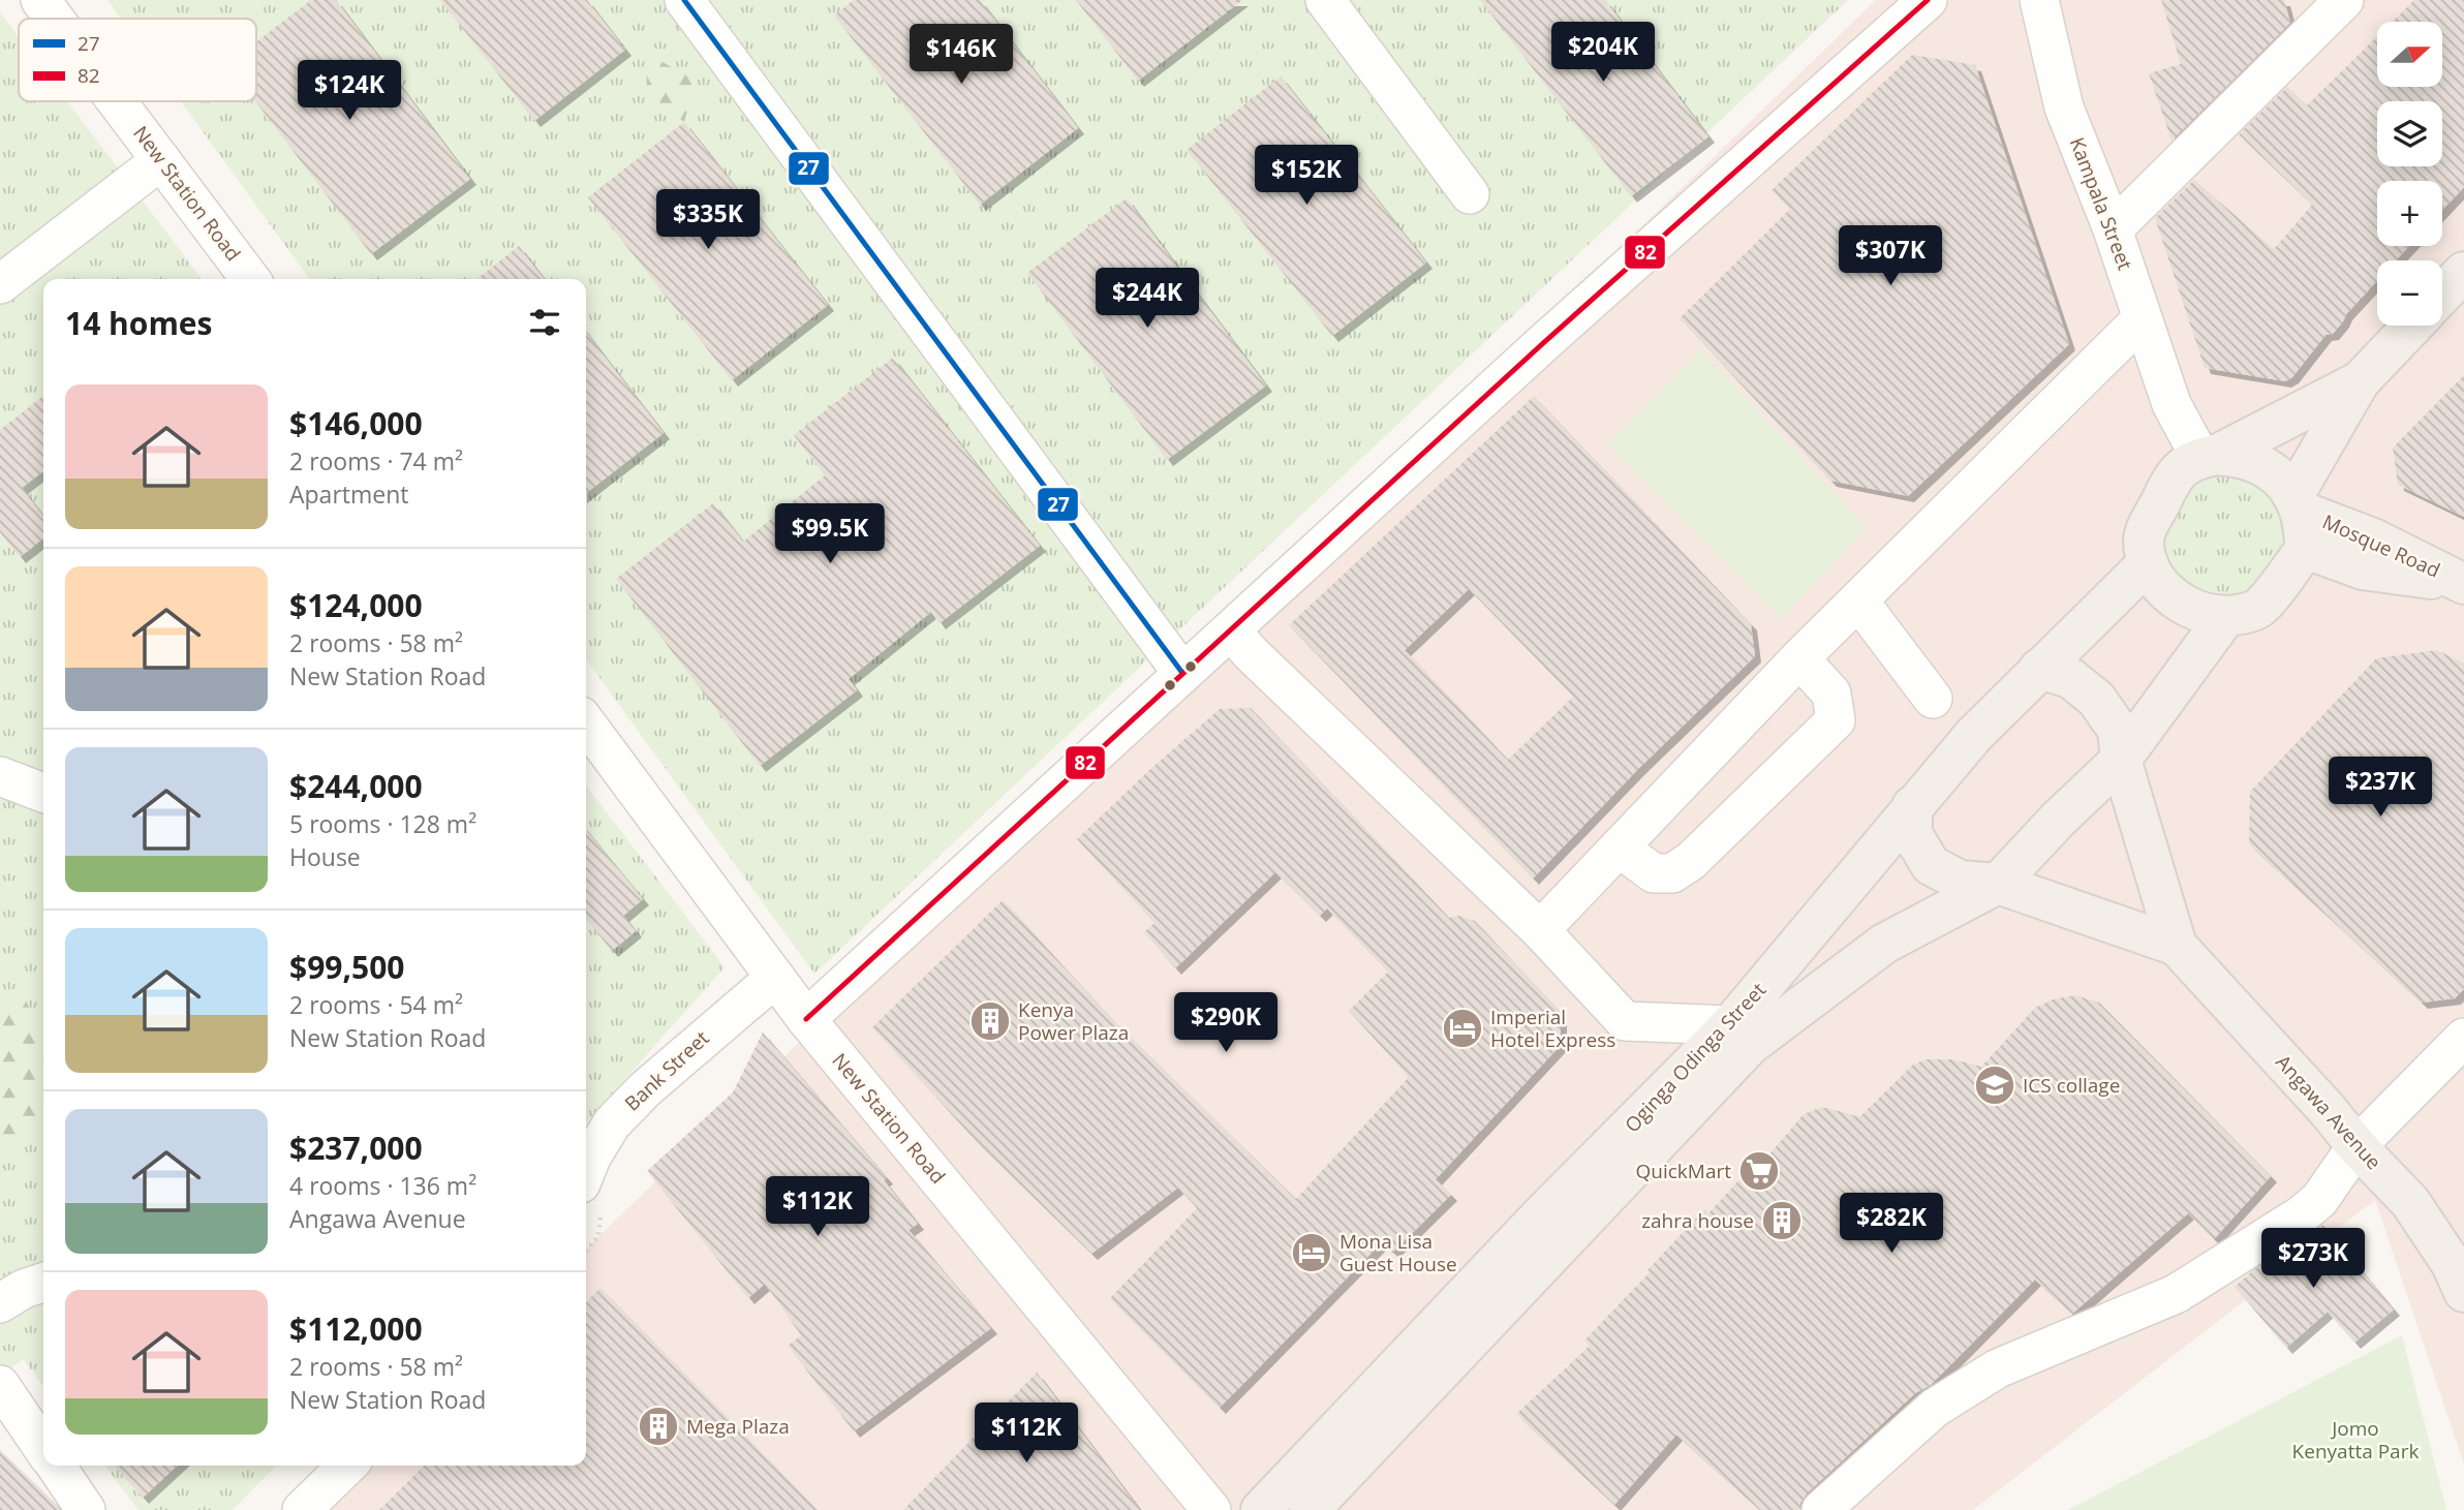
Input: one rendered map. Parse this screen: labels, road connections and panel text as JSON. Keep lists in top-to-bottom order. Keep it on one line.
{"streets":{"main road":["Mosque Road","Oginga Odinga Street","Angawa Avenue"],"street":["New Station Road","Kampala Street","Bank Street"]},"crossings":[["New Station Road","Bank Street"],["Kampala Street","Mosque Road"],["Kampala Street","Oginga Odinga Street"],["Mosque Road","Oginga Odinga Street"],["Oginga Odinga Street","Angawa Avenue"]],"parks":["Jomo Kenyatta Park"],"places":{"building":["Kenya Power Plaza","zahra house","Mega Plaza"],"hotel":["Imperial Hotel Express","Mona Lisa Guest House"],"school or university":["ICS collage"],"supermarket":["QuickMart"]},"lines":["transit line 27","transit line 82"],"legend":["27","82"],"north":"right","page":{"map_buttons":["+","−"],"price":["$204K","$146K","$124K","$152K","$335K","$307K","$244K","$99.5K","$237K","$290K","$112K","$282K","$273K","$112K"],"heading":"14 homes","list":[{"name":"$146,000","note":"2 rooms · 74 m² · Apartment"},{"name":"$124,000","note":"2 rooms · 58 m² · New Station Road"},{"name":"$244,000","note":"5 rooms · 128 m² · House"},{"name":"$99,500","note":"2 rooms · 54 m² · New Station Road"},{"name":"$237,000","note":"4 rooms · 136 m² · Angawa Avenue"},{"name":"$112,000","note":"2 rooms · 58 m² · New Station Road"}]}}
